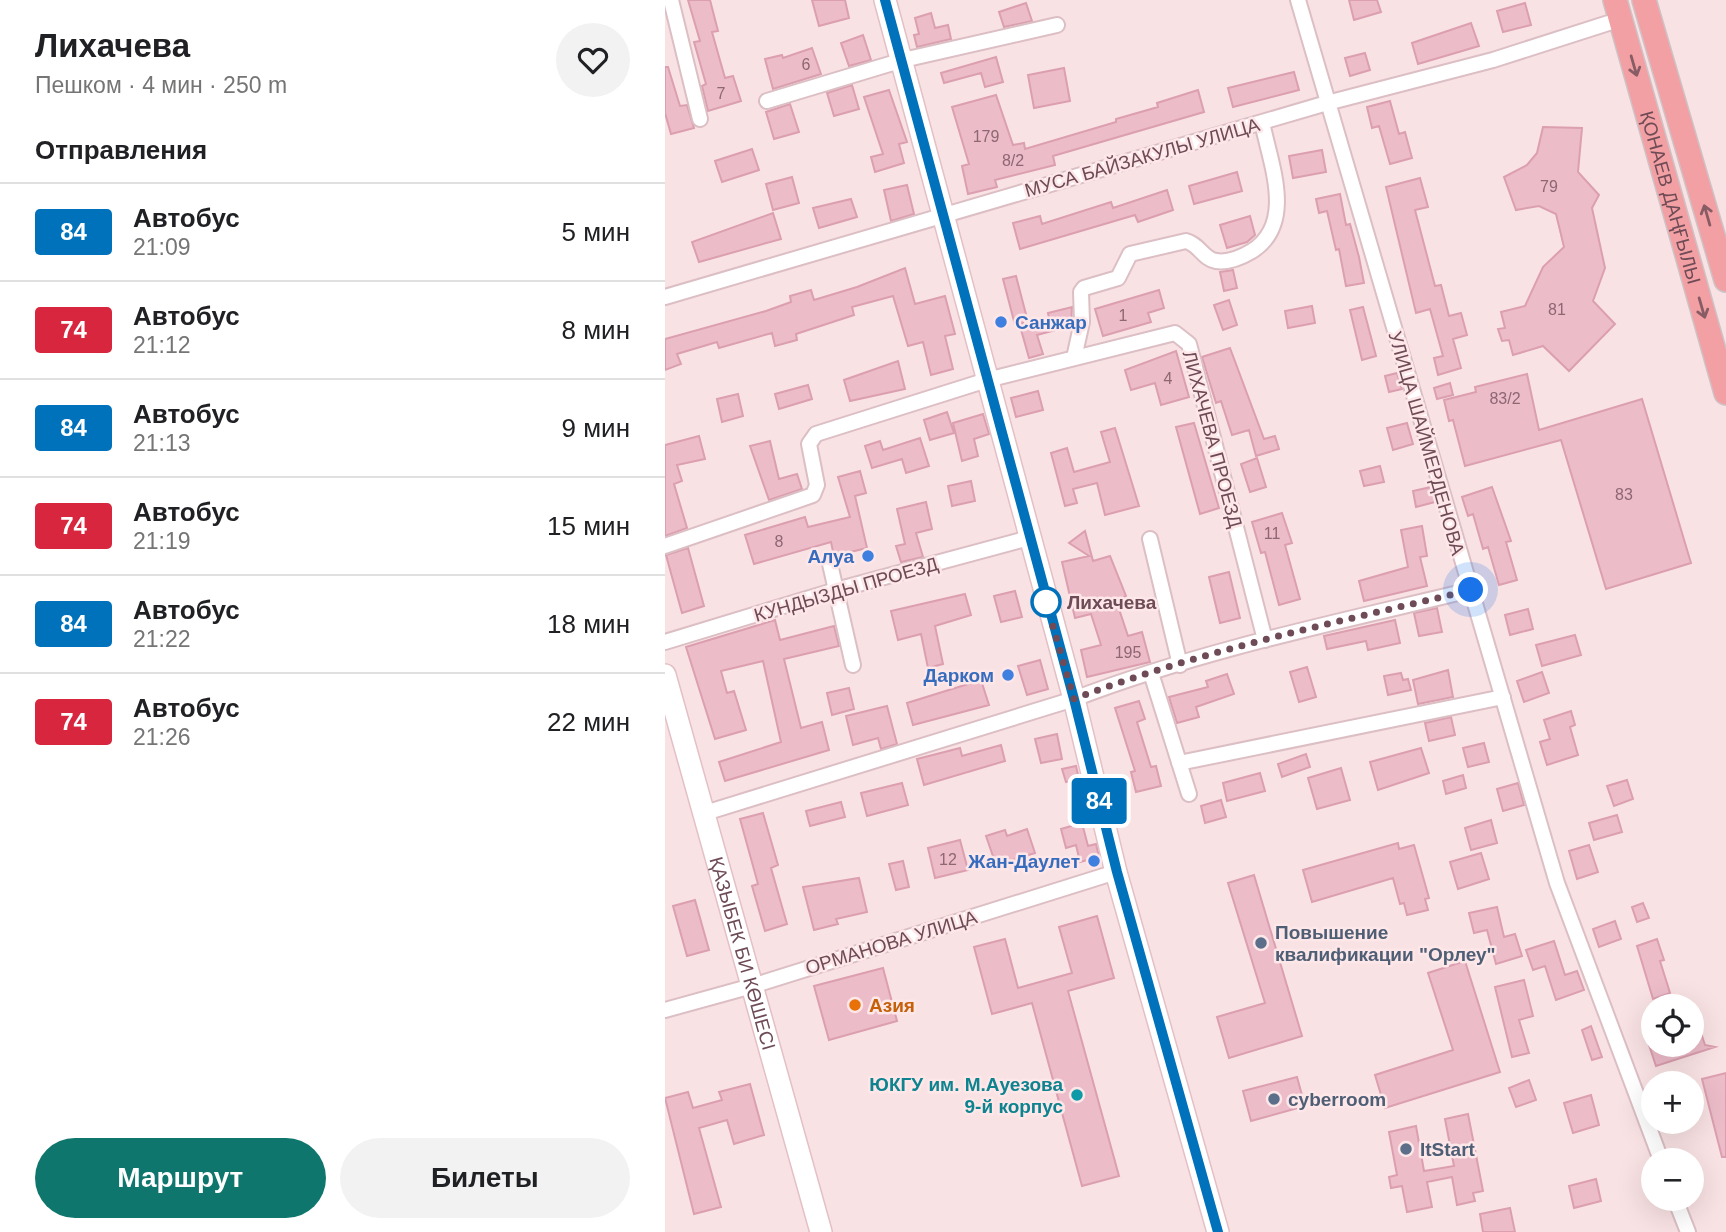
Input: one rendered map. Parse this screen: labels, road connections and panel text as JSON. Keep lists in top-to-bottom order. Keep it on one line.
{"streets":{"main road":["ҚОНАЕВ ДАҢҒЫЛЫ","ҚАЗЫБЕК БИ КӨШЕСІ"],"street":["МУСА БАЙЗАКУЛЫ УЛИЦА","ЛИХАЧЕВА ПРОЕЗД","УЛИЦА ШАЙМЕРДЕНОВА","КУНДЫЗДЫ ПРОЕЗД","ОРМАНОВА УЛИЦА"]},"crossings":[["МУСА БАЙЗАКУЛЫ УЛИЦА","ҚОНАЕВ ДАҢҒЫЛЫ"],["МУСА БАЙЗАКУЛЫ УЛИЦА","УЛИЦА ШАЙМЕРДЕНОВА"],["ОРМАНОВА УЛИЦА","ҚАЗЫБЕК БИ КӨШЕСІ"]],"places":["Санжар","Алуа","Лихачева","Дарком","Жан-Даулет","Повышение квалификации \"Орлеу\"","Азия","ЮКГУ им. М.Ауезова 9-й корпус","cyberroom","ItStart"],"lines":["bus line 84"],"house_numbers":["6","7","179","8/2","79","81","1","4","83/2","83","11","8","195","12"],"page":{"heading":[["Лихачева","Пешком · 4 мин · 250 m"],"Отправления"],"on_map":"84","list":[{"mark":"84","name":"Автобус","note":"21:09","value":"5 мин"},{"mark":"74","name":"Автобус","note":"21:12","value":"8 мин"},{"mark":"84","name":"Автобус","note":"21:13","value":"9 мин"},{"mark":"74","name":"Автобус","note":"21:19","value":"15 мин"},{"mark":"84","name":"Автобус","note":"21:22","value":"18 мин"},{"mark":"74","name":"Автобус","note":"21:26","value":"22 мин"}],"map_buttons":["+","−"],"buttons":["Маршрут","Билеты"]}}
